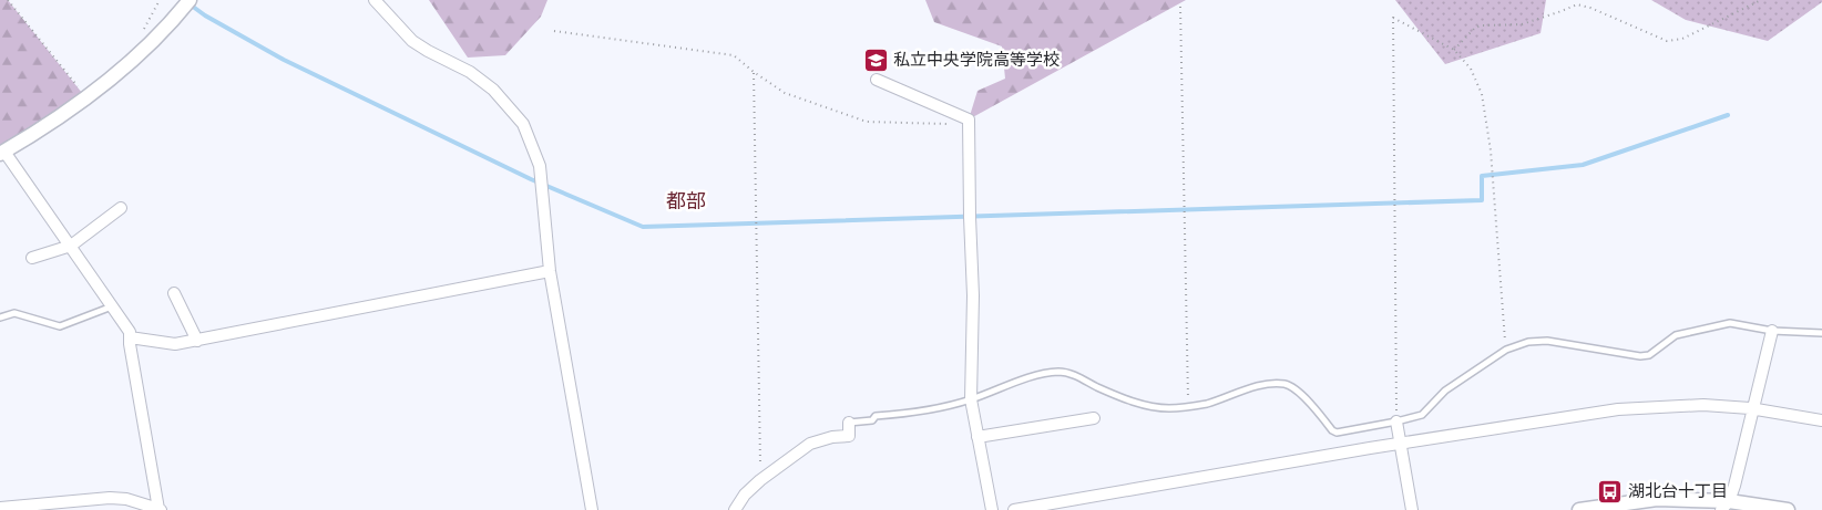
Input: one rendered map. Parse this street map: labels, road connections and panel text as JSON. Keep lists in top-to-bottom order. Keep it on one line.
{"districts":["都部"],"places":{"school or university":["私立中央学院高等学校"],"bus stop":["湖北台十丁目"]}}
